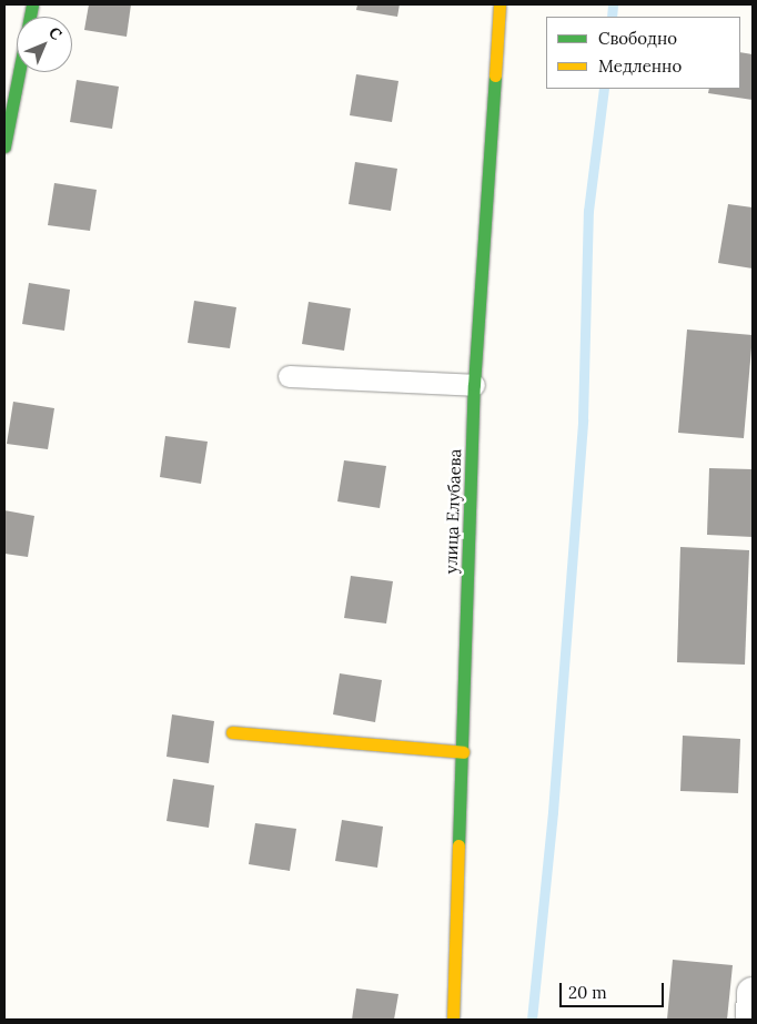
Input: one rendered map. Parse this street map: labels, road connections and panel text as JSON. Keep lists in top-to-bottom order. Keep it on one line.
{"streets":{"street":["улица Елубаева"]},"legend":["Свободно","Медленно"],"scale_bar":"20 m","north":"top right"}
